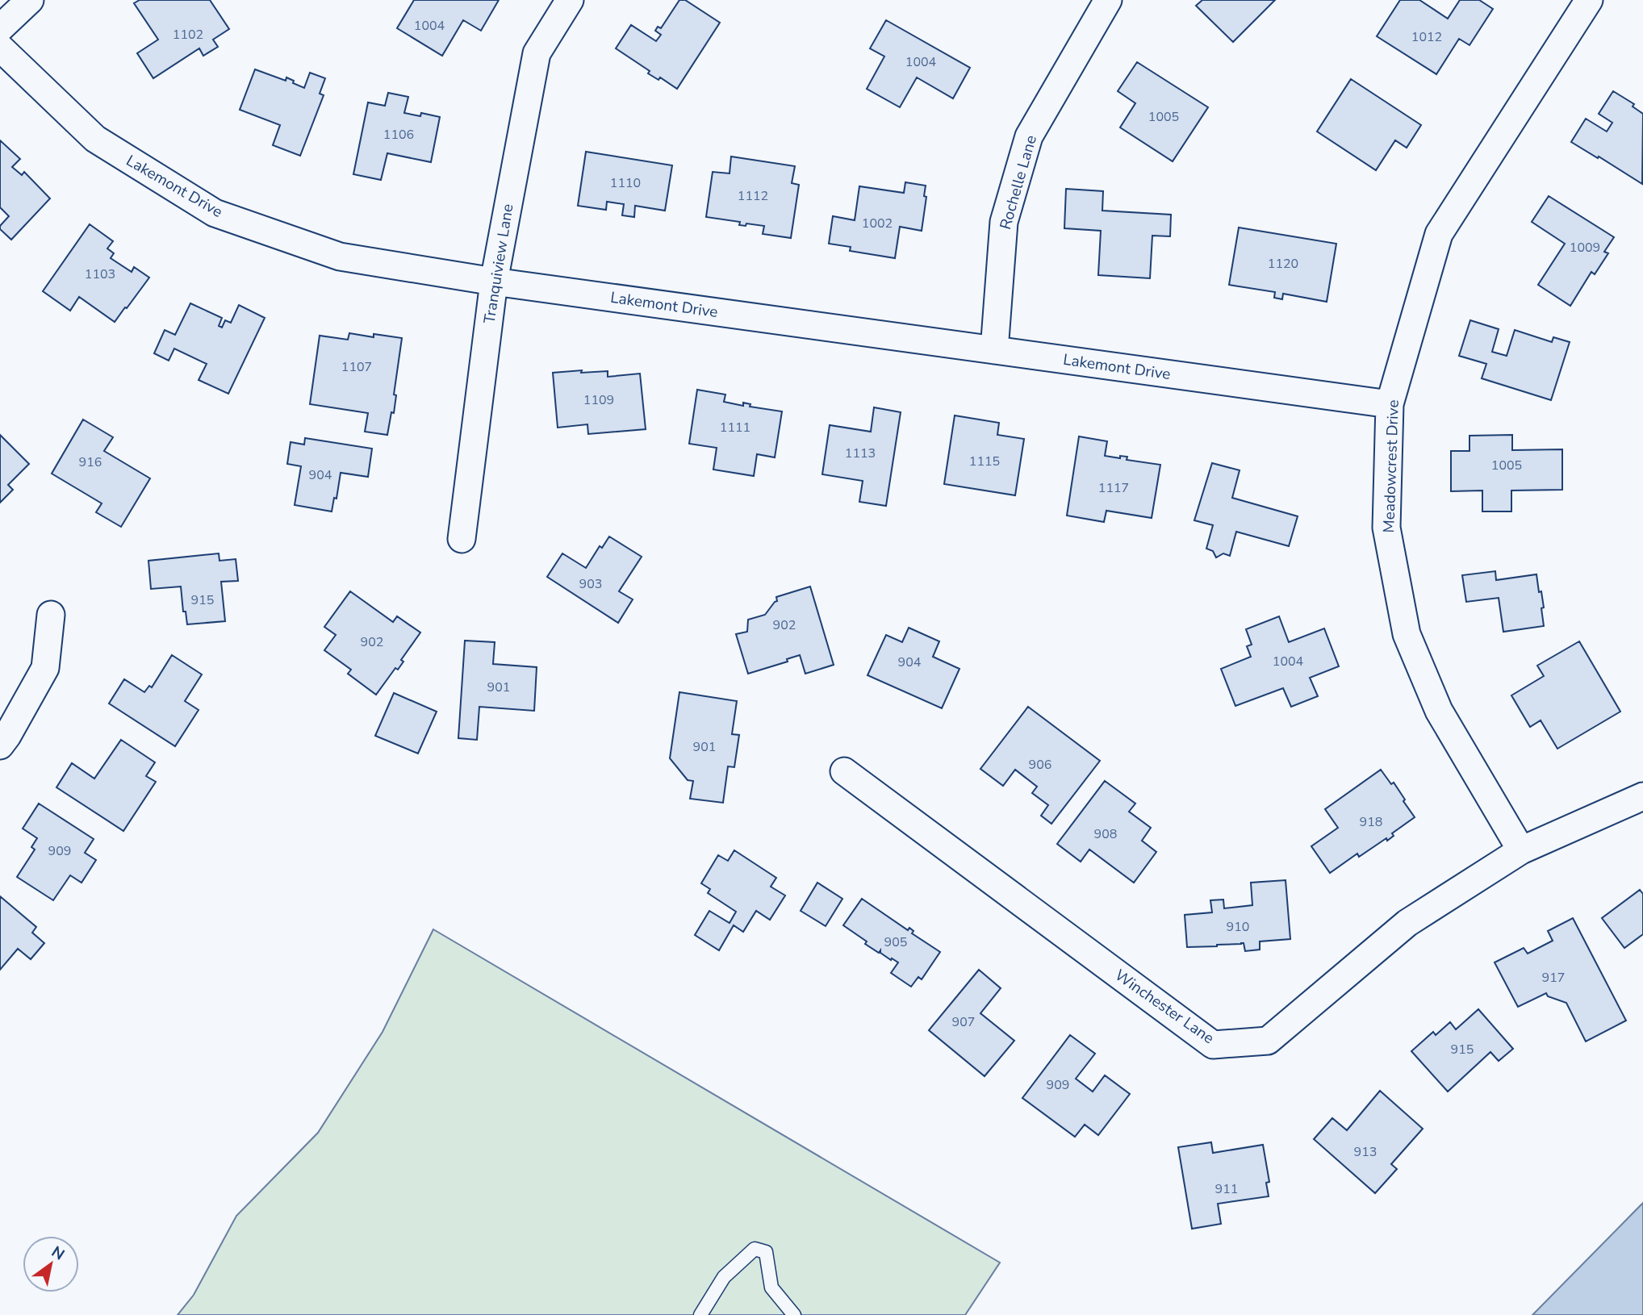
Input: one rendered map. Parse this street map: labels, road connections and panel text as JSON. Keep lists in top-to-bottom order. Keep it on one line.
{"streets":{"street":["Rochelle Lane","Lakemont Drive","Tranquiview Lane","Meadowcrest Drive","Winchester Lane"]},"crossings":[["Rochelle Lane","Lakemont Drive"],["Lakemont Drive","Tranquiview Lane"],["Lakemont Drive","Meadowcrest Drive"],["Meadowcrest Drive","Winchester Lane"]],"house_numbers":["1004","1102","1012","1004","1005","1106","1110","1112","1002","1009","1120","1103","1107","1109","1111","1113","1115","916","1005","904","1117","903","915","902","902","1004","904","901","901","906","918","908","909","910","905","917","907","915","909","913","911"],"north":"top right"}
